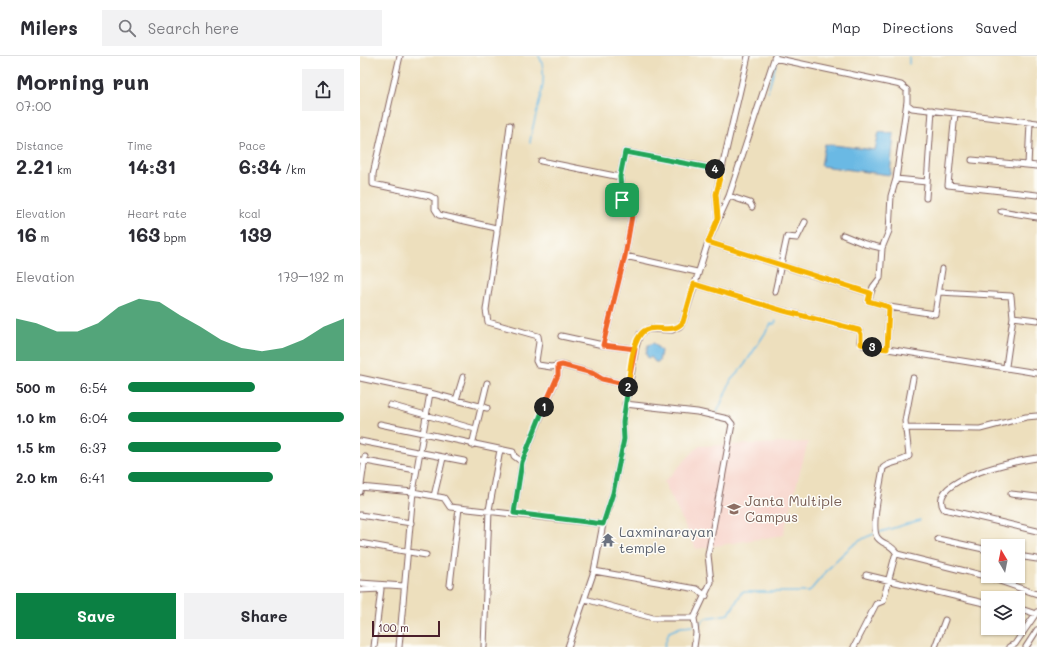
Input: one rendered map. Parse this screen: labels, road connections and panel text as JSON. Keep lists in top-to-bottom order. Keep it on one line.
{"places":{"school or university":["Janta Multiple Campus"],"temple":["Laxminarayan temple"]},"scale_bar":"100 m","north":"top","page":{"header":"Milers","search":"Search here","nav":["Map","Directions","Saved"],"heading":["Morning run","07:00"],"stats":[["Distance","2.21 km"],["Time","14:31"],["Pace","6:34 /km"],["Elevation","16 m"],["Heart rate","163 bpm"],["kcal","139"]],"pins":["4","3","2","1"],"chart":["Elevation","179–192 m"],"list":[{"name":"500 m","note":"6:54"},{"name":"1.0 km","note":"6:04"},{"name":"1.5 km","note":"6:37"},{"name":"2.0 km","note":"6:41"}],"buttons":["Save","Share"],"scale":"100 m"}}
